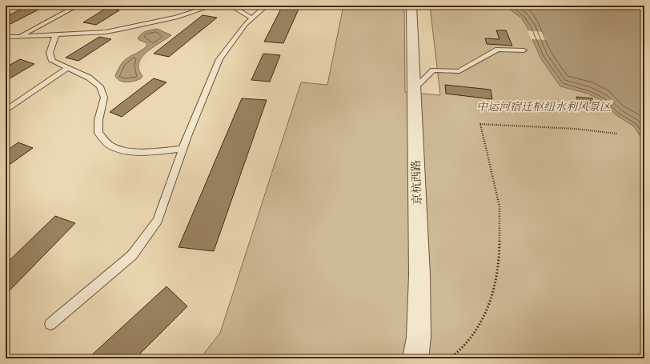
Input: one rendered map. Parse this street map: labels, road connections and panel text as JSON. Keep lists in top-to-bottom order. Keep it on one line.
{"streets":{"street":["京杭西路"]},"parks":["中运河宿迁枢纽水利风景区"]}
